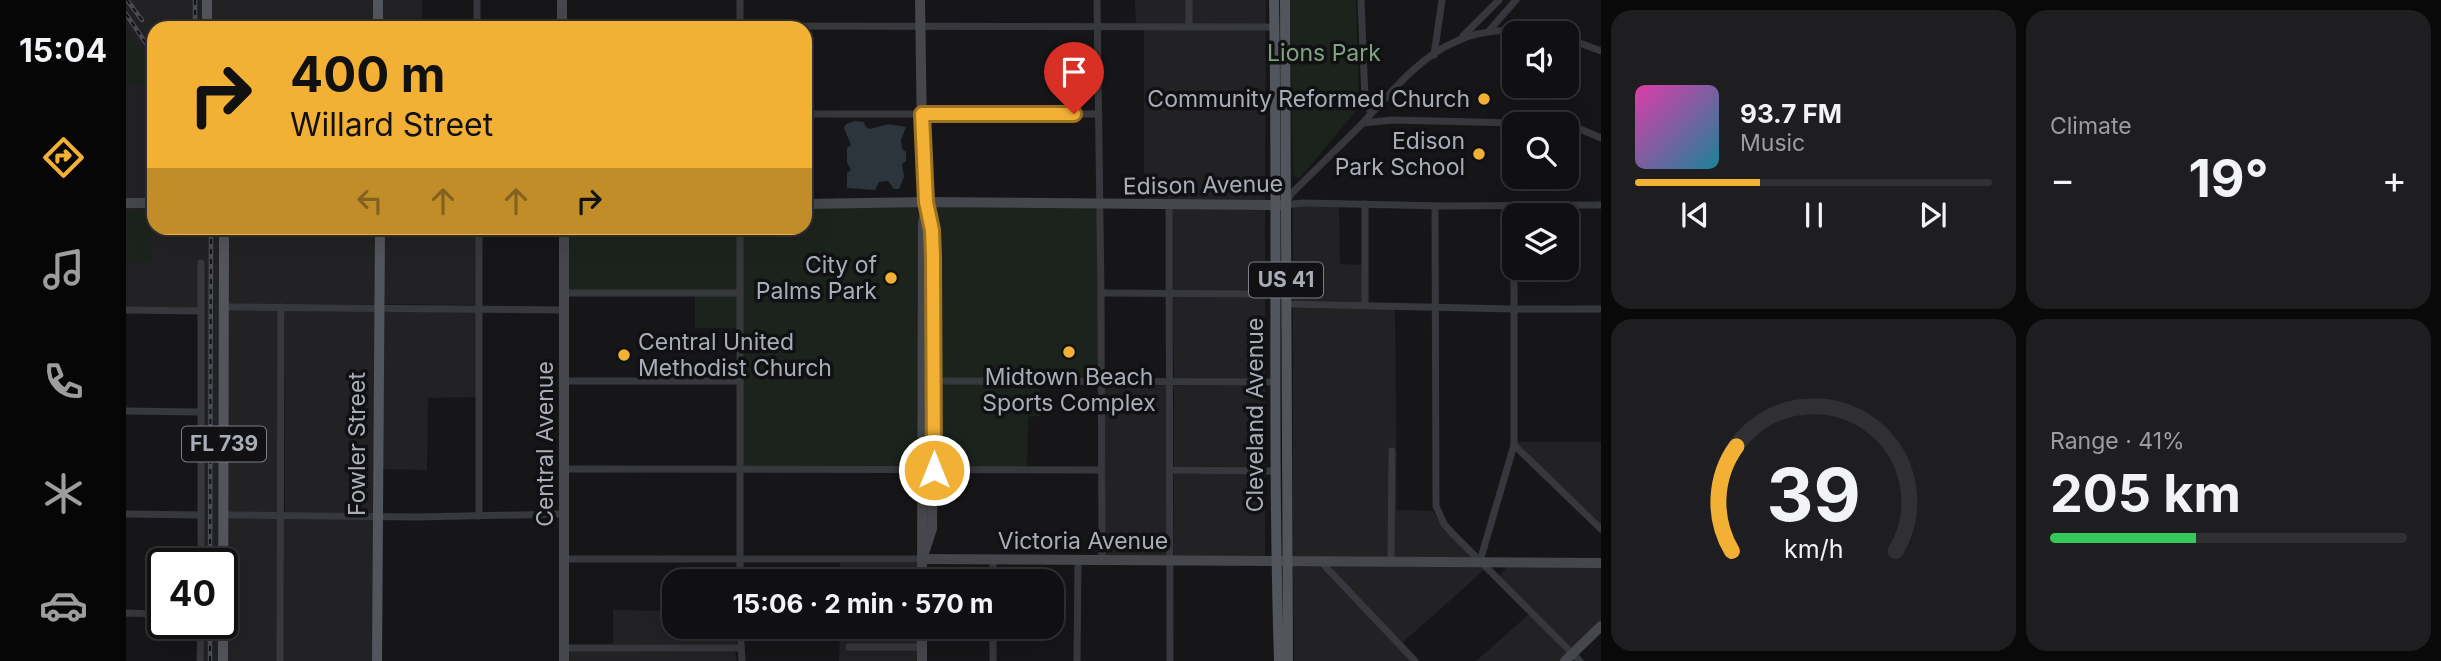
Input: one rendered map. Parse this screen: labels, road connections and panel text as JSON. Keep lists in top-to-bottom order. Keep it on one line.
{"streets":{"main road":["US 41","Cleveland Avenue","FL 739","Fowler Street"],"street":["Edison Avenue","Central Avenue","Victoria Avenue"]},"crossings":[["Edison Avenue","Cleveland Avenue"],["Cleveland Avenue","Victoria Avenue"],["Central Avenue","Victoria Avenue"]],"parks":["Lions Park"],"places":["Community Reformed Church","Edison Park School","City of Palms Park","Midtown Beach Sports Complex","Central United Methodist Church"],"page":{"tabs":"15:04","tile":["Climate",["Range · 41%","205 km"]],"turn":["400 m","Willard Street"],"song":["93.7 FM","Music"],"heat":["−","19°","+"],"limit":"40","trip":"15:06 · 2 min · 570 m","gauge":["39","km/h"]}}
